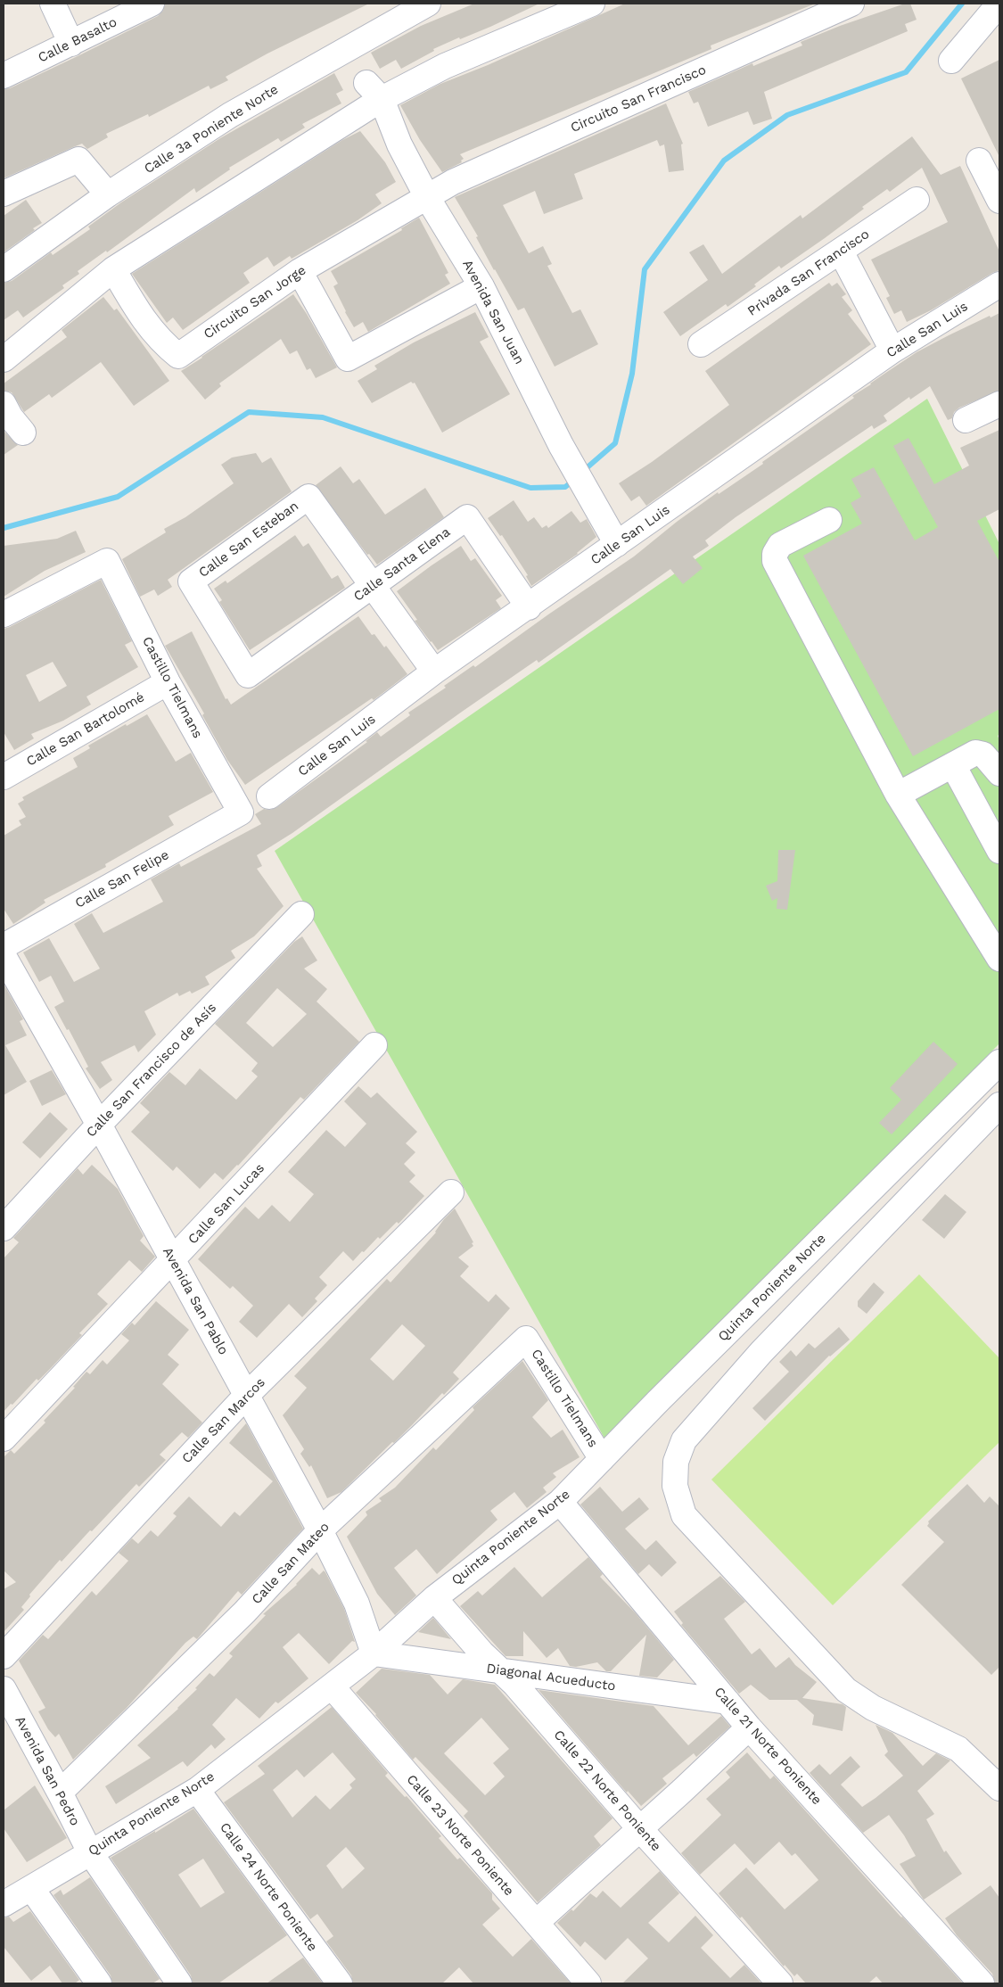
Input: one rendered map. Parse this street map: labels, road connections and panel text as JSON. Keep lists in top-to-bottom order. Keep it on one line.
{"streets":{"street":["Calle Basalto","Circuito San Francisco","Calle 3a Poniente Norte","Privada San Francisco","Circuito San Jorge","Avenida San Juan","Calle San Luis","Calle San Esteban","Calle Santa Elena","Castillo Tielmans","Calle San Bartolomé","Calle San Felipe","Calle San Francisco de Asís","Calle San Lucas","Quinta Poniente Norte","Avenida San Pablo","Calle San Marcos","Calle San Mateo","Diagonal Acueducto","Calle 21 Norte Poniente","Avenida San Pedro","Calle 22 Norte Poniente","Calle 23 Norte Poniente","Calle 24 Norte Poniente"]},"crossings":[["Circuito San Francisco","Circuito San Jorge"],["Circuito San Francisco","Avenida San Juan"],["Circuito San Jorge","Avenida San Juan"],["Avenida San Juan","Calle San Luis"],["Calle San Luis","Calle San Esteban"],["Calle San Luis","Calle Santa Elena"],["Calle San Esteban","Calle Santa Elena"],["Castillo Tielmans","Calle San Bartolomé"],["Castillo Tielmans","Calle San Felipe"],["Castillo Tielmans","Quinta Poniente Norte"],["Castillo Tielmans","Calle San Mateo"],["Calle San Francisco de Asís","Avenida San Pablo"],["Calle San Lucas","Avenida San Pablo"],["Quinta Poniente Norte","Avenida San Pablo"],["Quinta Poniente Norte","Diagonal Acueducto"],["Quinta Poniente Norte","Calle 21 Norte Poniente"],["Quinta Poniente Norte","Avenida San Pedro"],["Quinta Poniente Norte","Calle 22 Norte Poniente"],["Quinta Poniente Norte","Calle 23 Norte Poniente"],["Quinta Poniente Norte","Calle 24 Norte Poniente"],["Avenida San Pablo","Calle San Marcos"],["Avenida San Pablo","Calle San Mateo"],["Avenida San Pablo","Diagonal Acueducto"],["Calle San Mateo","Avenida San Pedro"],["Diagonal Acueducto","Calle 21 Norte Poniente"],["Diagonal Acueducto","Calle 22 Norte Poniente"]]}
